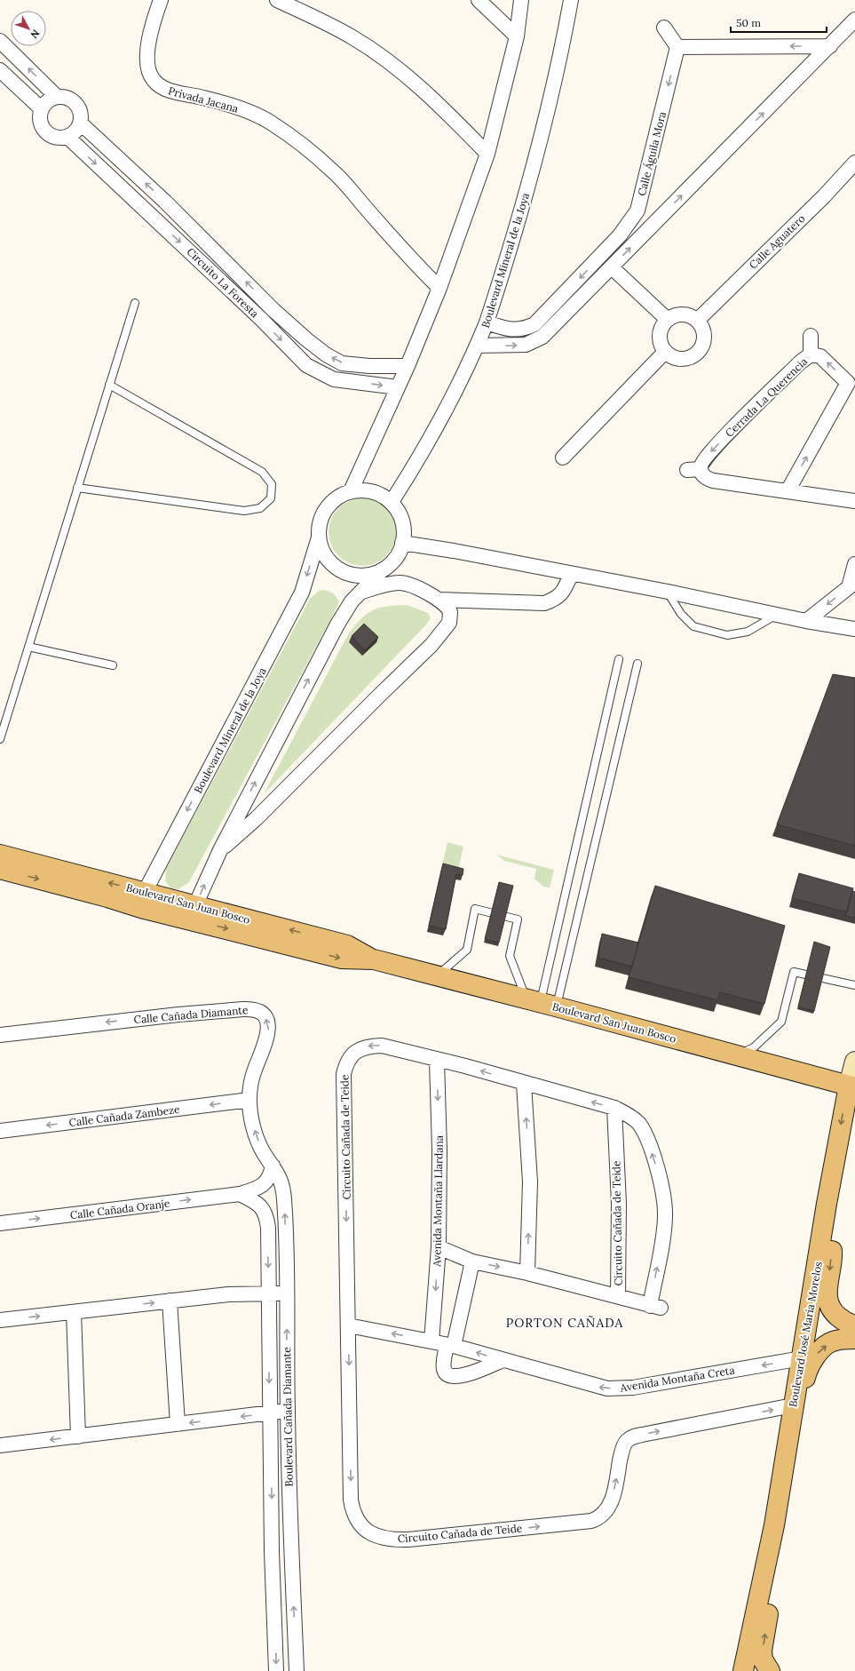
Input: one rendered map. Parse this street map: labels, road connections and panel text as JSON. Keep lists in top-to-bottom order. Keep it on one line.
{"streets":{"main road":["Boulevard San Juan Bosco","Boulevard José María Morelos"],"street":["Privada Jacana","Calle Águila Mora","Calle Aguatero","Boulevard Mineral de la Joya","Circuito La Foresta","Cerrada La Querencia","Calle Cañada Diamante","Calle Cañada Zambeze","Circuito Cañada de Teide","Avenida Montaña Llardana","Calle Cañada Oranje","Avenida Montaña Creta","Boulevard Cañada Diamante"]},"crossings":[["Calle Águila Mora","Boulevard Mineral de la Joya"],["Boulevard Mineral de la Joya","Boulevard San Juan Bosco"],["Boulevard San Juan Bosco","Boulevard José María Morelos"],["Calle Cañada Diamante","Calle Cañada Zambeze"],["Calle Cañada Diamante","Calle Cañada Oranje"],["Calle Cañada Diamante","Boulevard Cañada Diamante"],["Circuito Cañada de Teide","Avenida Montaña Llardana"],["Circuito Cañada de Teide","Boulevard José María Morelos"],["Avenida Montaña Llardana","Avenida Montaña Creta"],["Calle Cañada Oranje","Boulevard Cañada Diamante"],["Boulevard José María Morelos","Avenida Montaña Creta"]],"one_way":["Calle Cañada Zambeze","Avenida Montaña Creta"],"districts":["PORTON CAÑADA"],"scale_bar":"50 m","north":"bottom right"}
